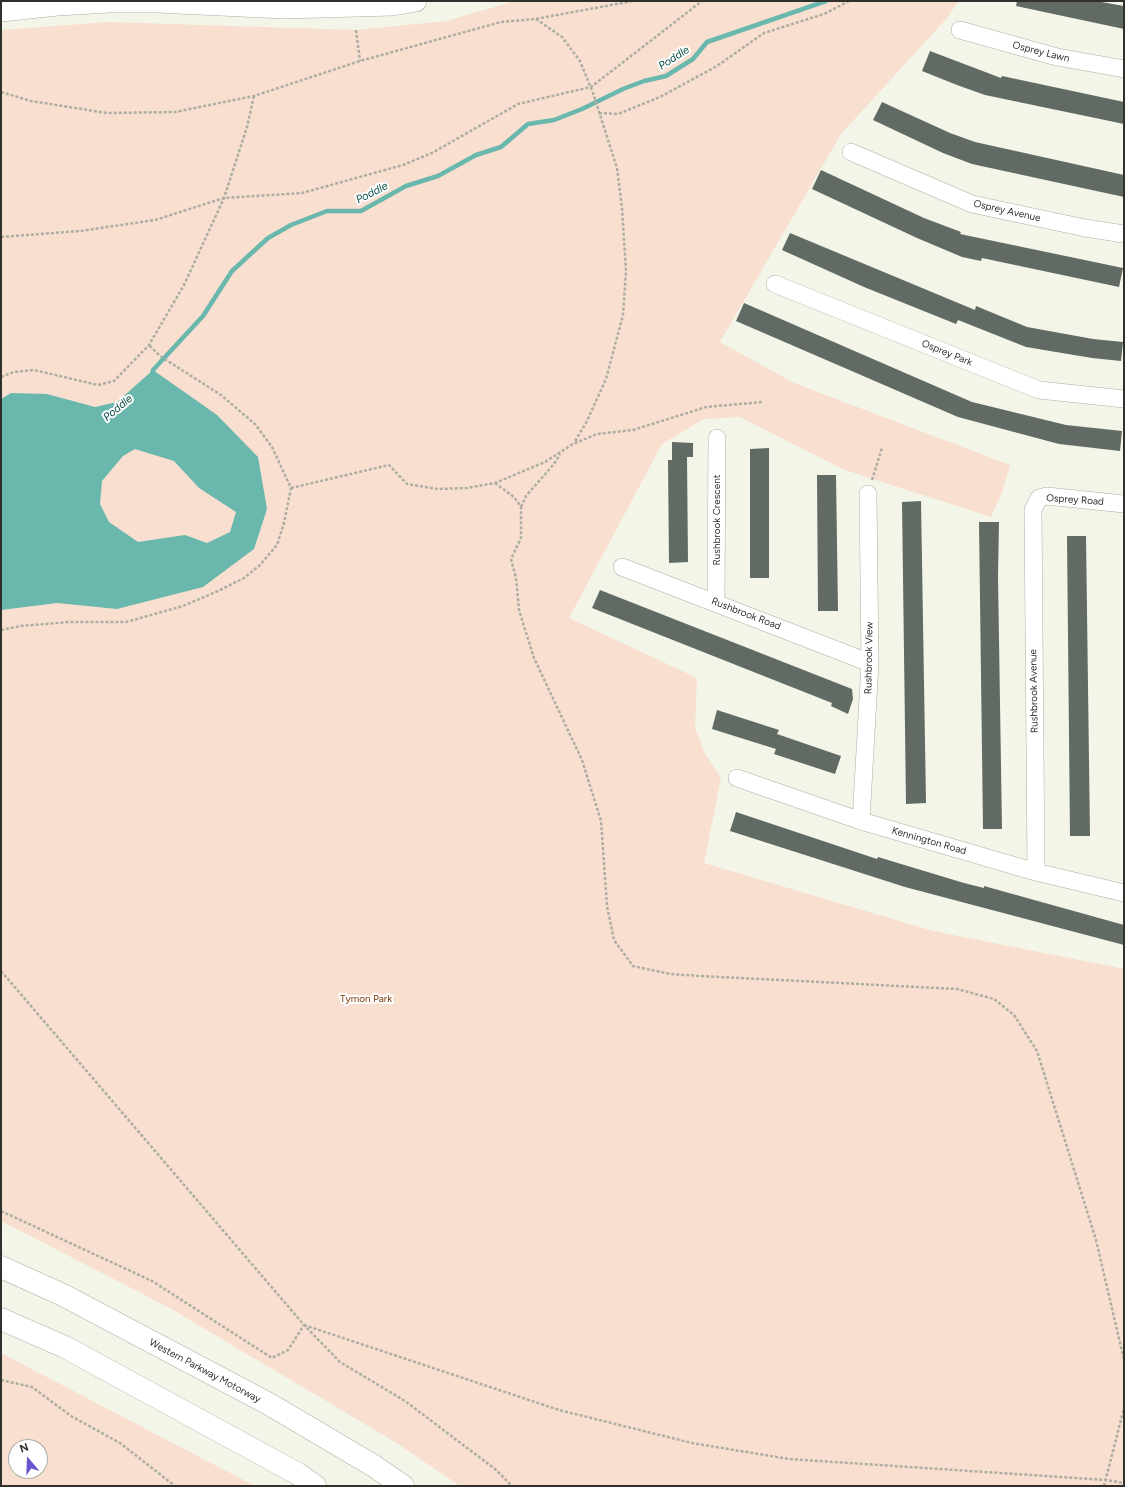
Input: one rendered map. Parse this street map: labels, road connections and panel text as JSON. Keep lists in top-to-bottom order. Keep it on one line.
{"streets":{"highway":["Western Parkway Motorway"],"street":["Osprey Lawn","Osprey Avenue","Osprey Park","Osprey Road","Rushbrook Crescent","Rushbrook Road","Rushbrook View","Rushbrook Avenue","Kennington Road"]},"crossings":[["Osprey Road","Rushbrook Avenue"],["Rushbrook Crescent","Rushbrook Road"],["Rushbrook Road","Rushbrook View"],["Rushbrook View","Kennington Road"],["Rushbrook Avenue","Kennington Road"]],"water":["Poddle"],"parks":["Tymon Park"],"north":"top"}
